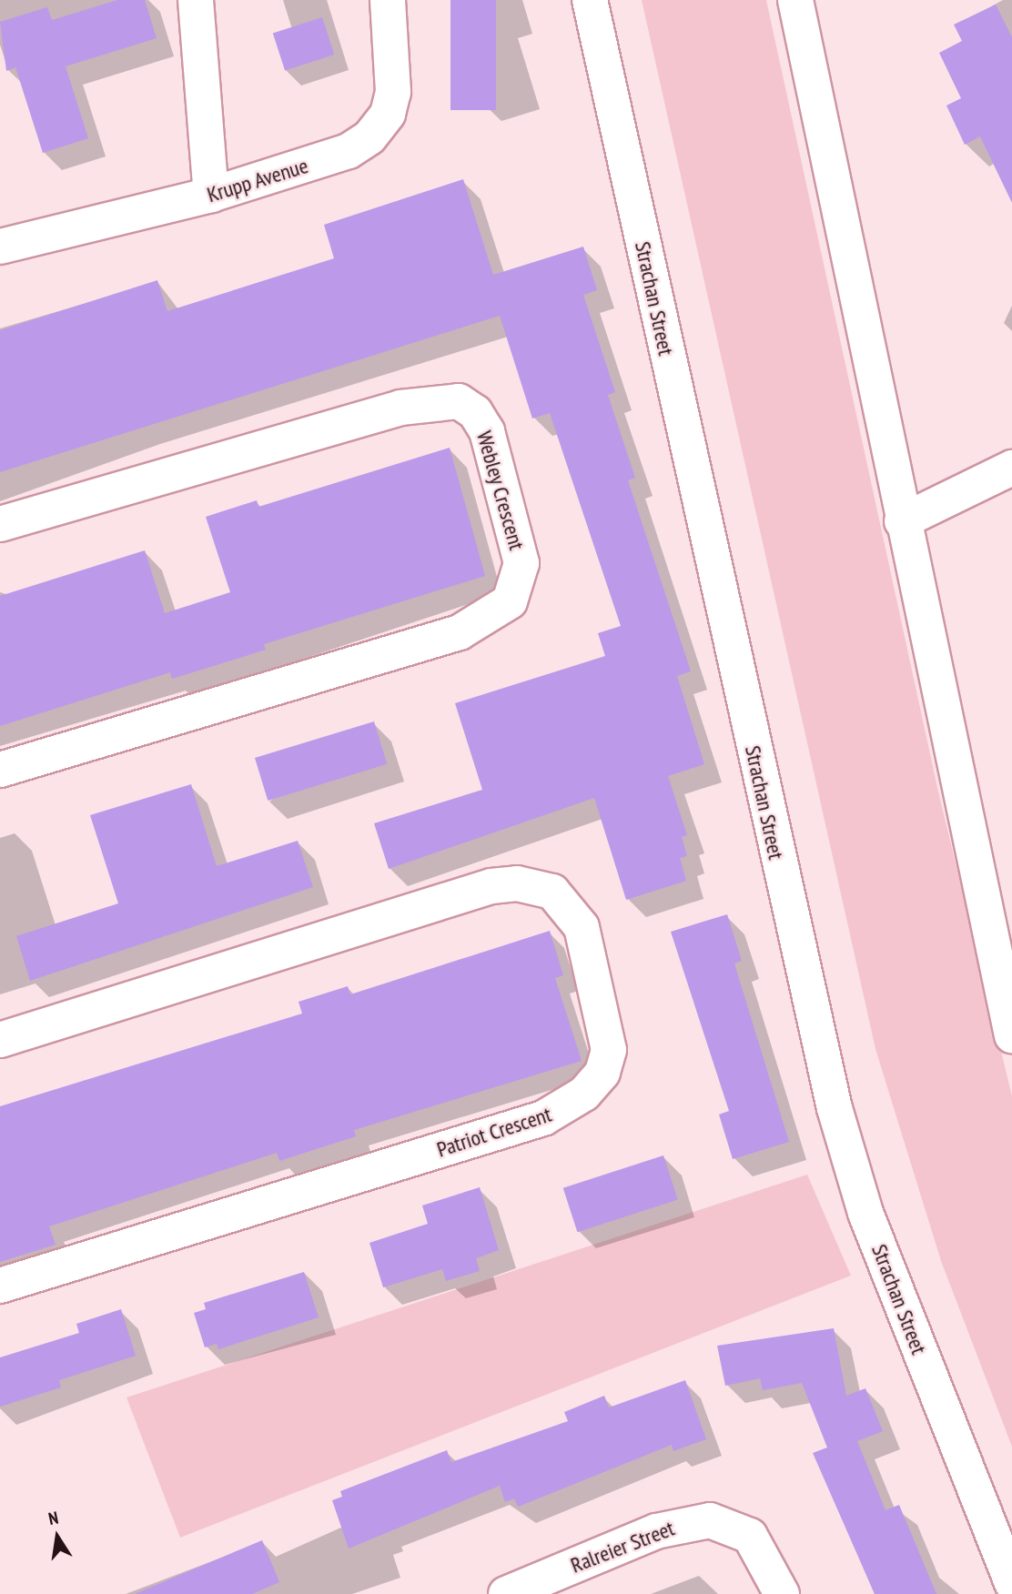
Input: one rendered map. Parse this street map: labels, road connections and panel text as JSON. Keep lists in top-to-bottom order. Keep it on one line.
{"streets":{"street":["Krupp Avenue","Strachan Street","Webley Crescent","Patriot Crescent","Ralreier Street"]},"north":"top"}
